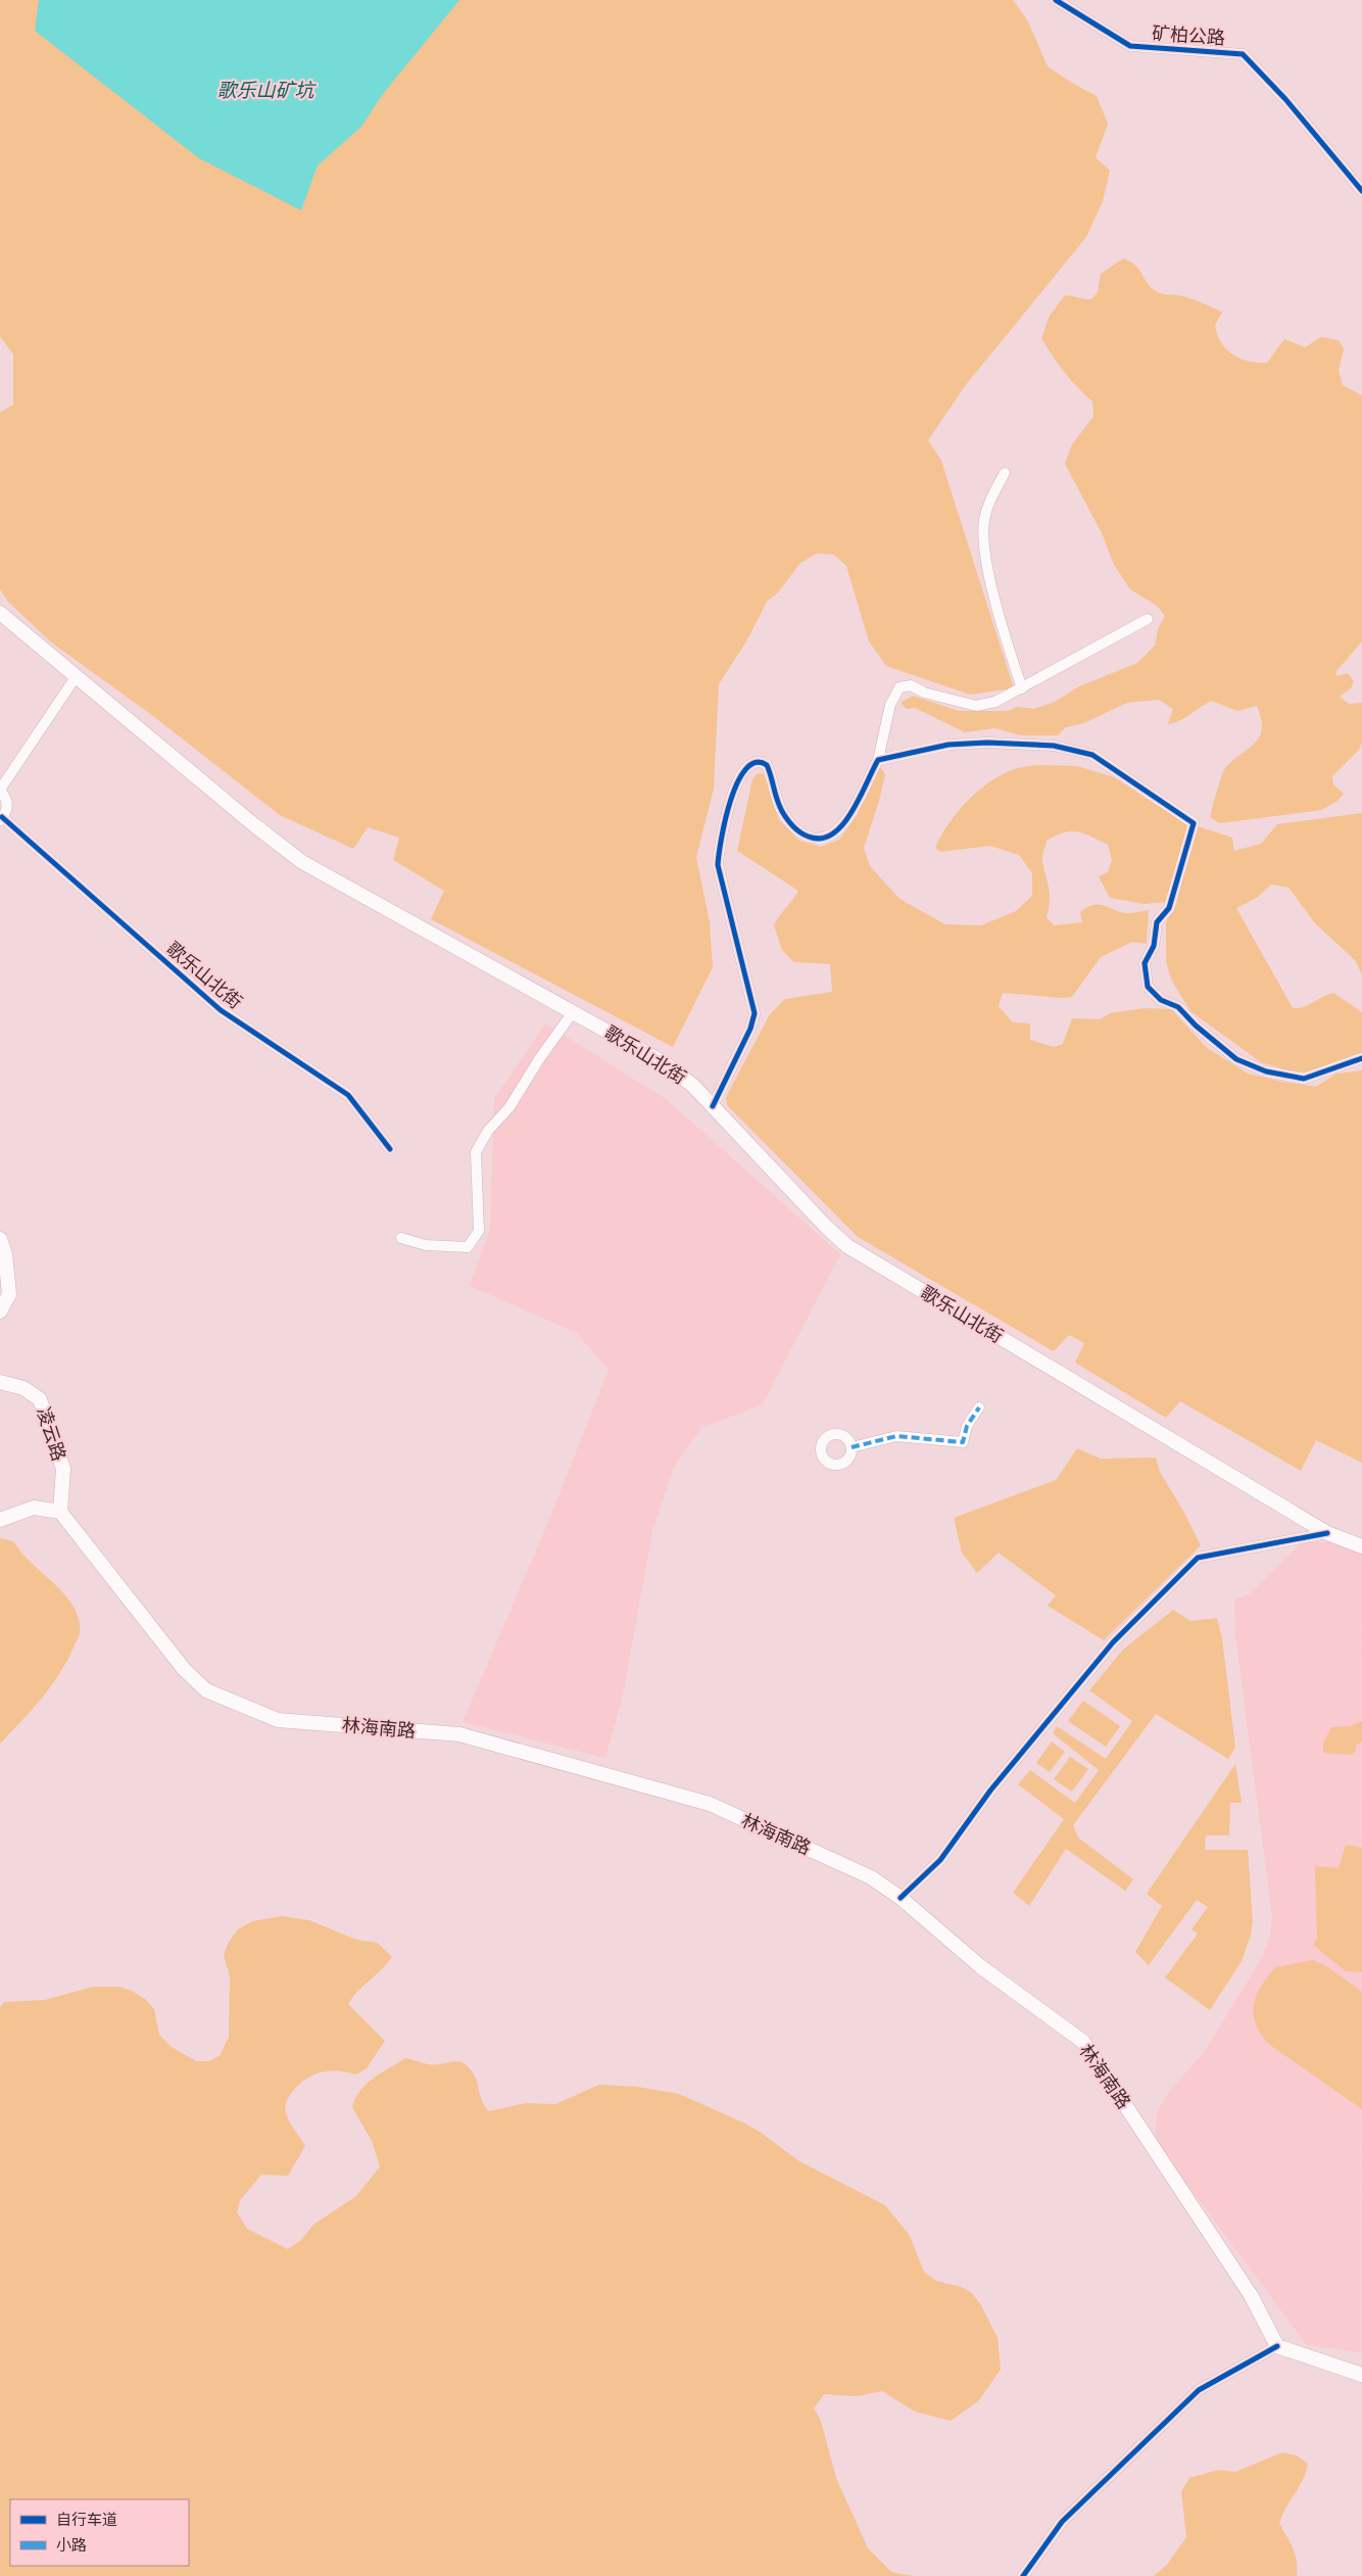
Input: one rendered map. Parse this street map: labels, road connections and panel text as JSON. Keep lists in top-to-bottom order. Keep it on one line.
{"streets":{"main road":["歌乐山北街","凌云路","林海南路"],"street":["矿柏公路"]},"crossings":[["凌云路","林海南路"]],"water":["歌乐山矿坑"],"legend":["自行车道","小路"]}
